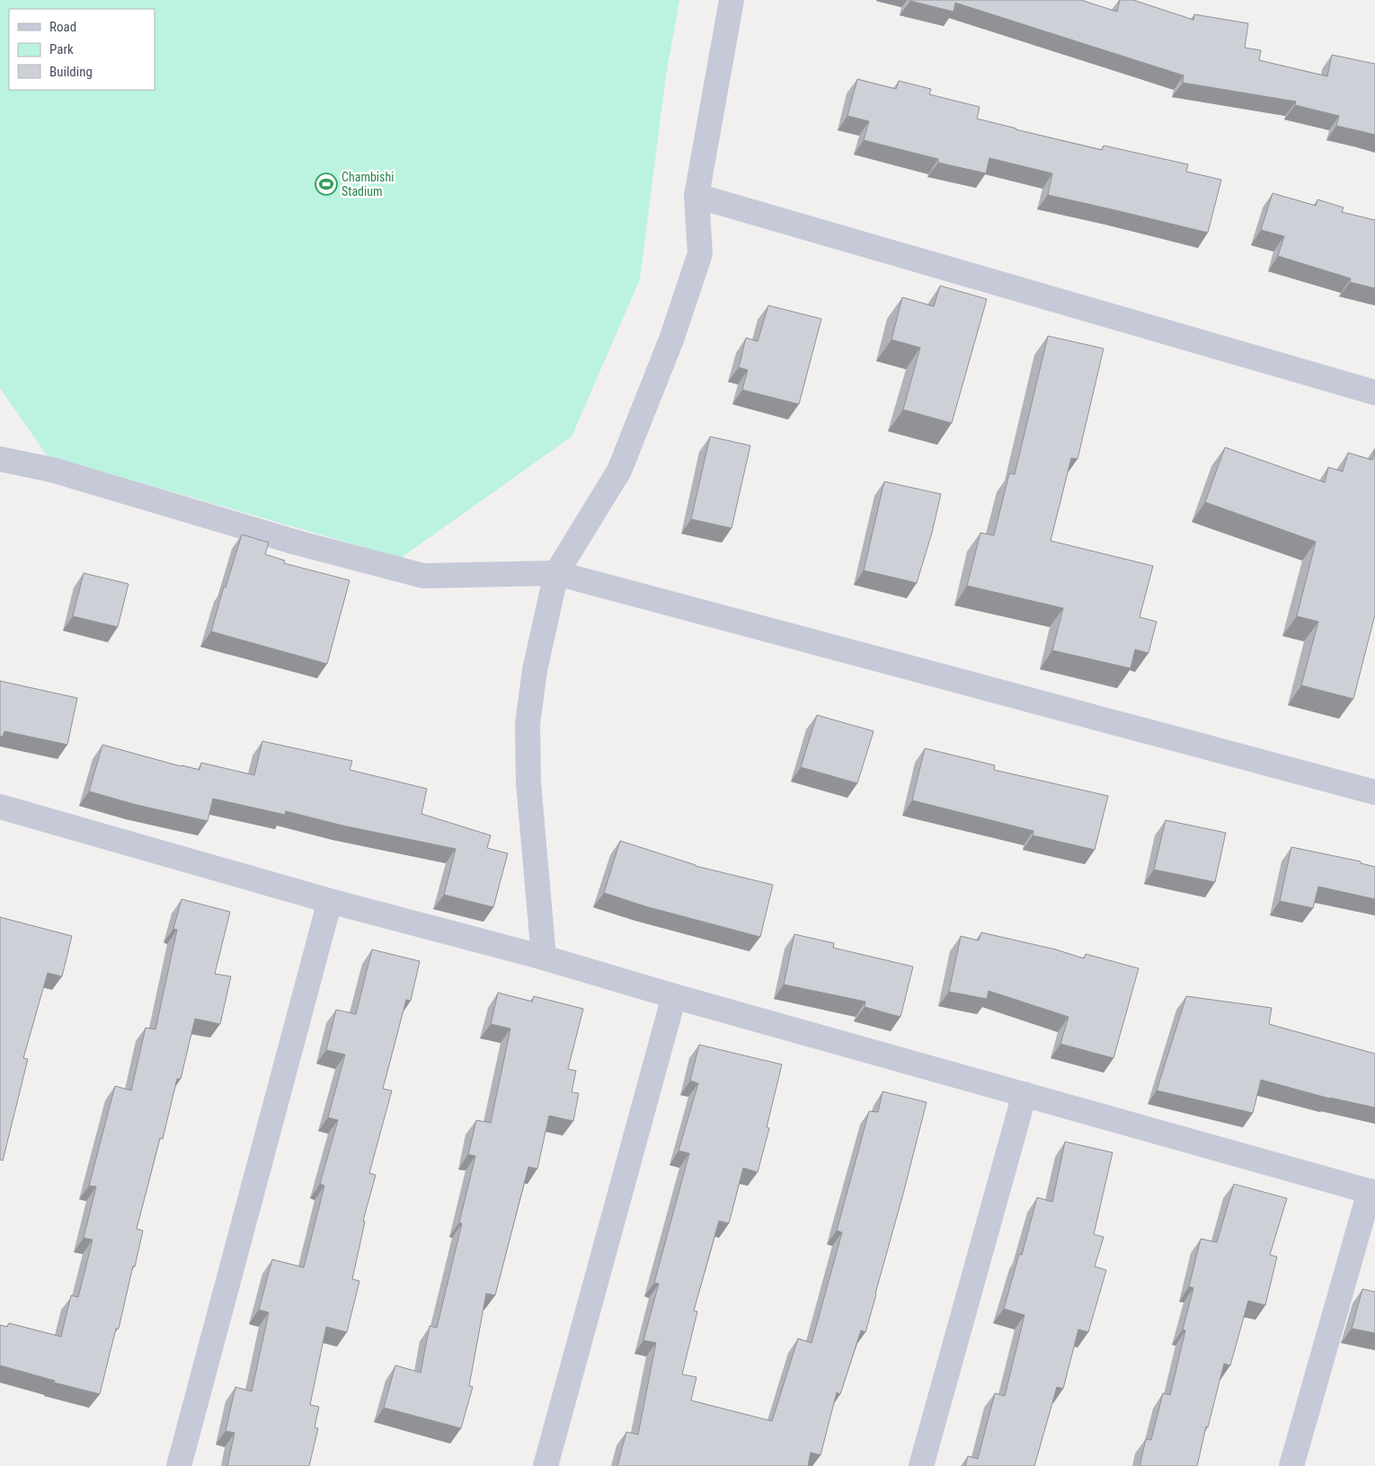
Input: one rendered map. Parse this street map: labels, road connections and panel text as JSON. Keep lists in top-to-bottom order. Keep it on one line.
{"places":{"sports":["Chambishi Stadium"]},"legend":["Road","Park","Building"]}
